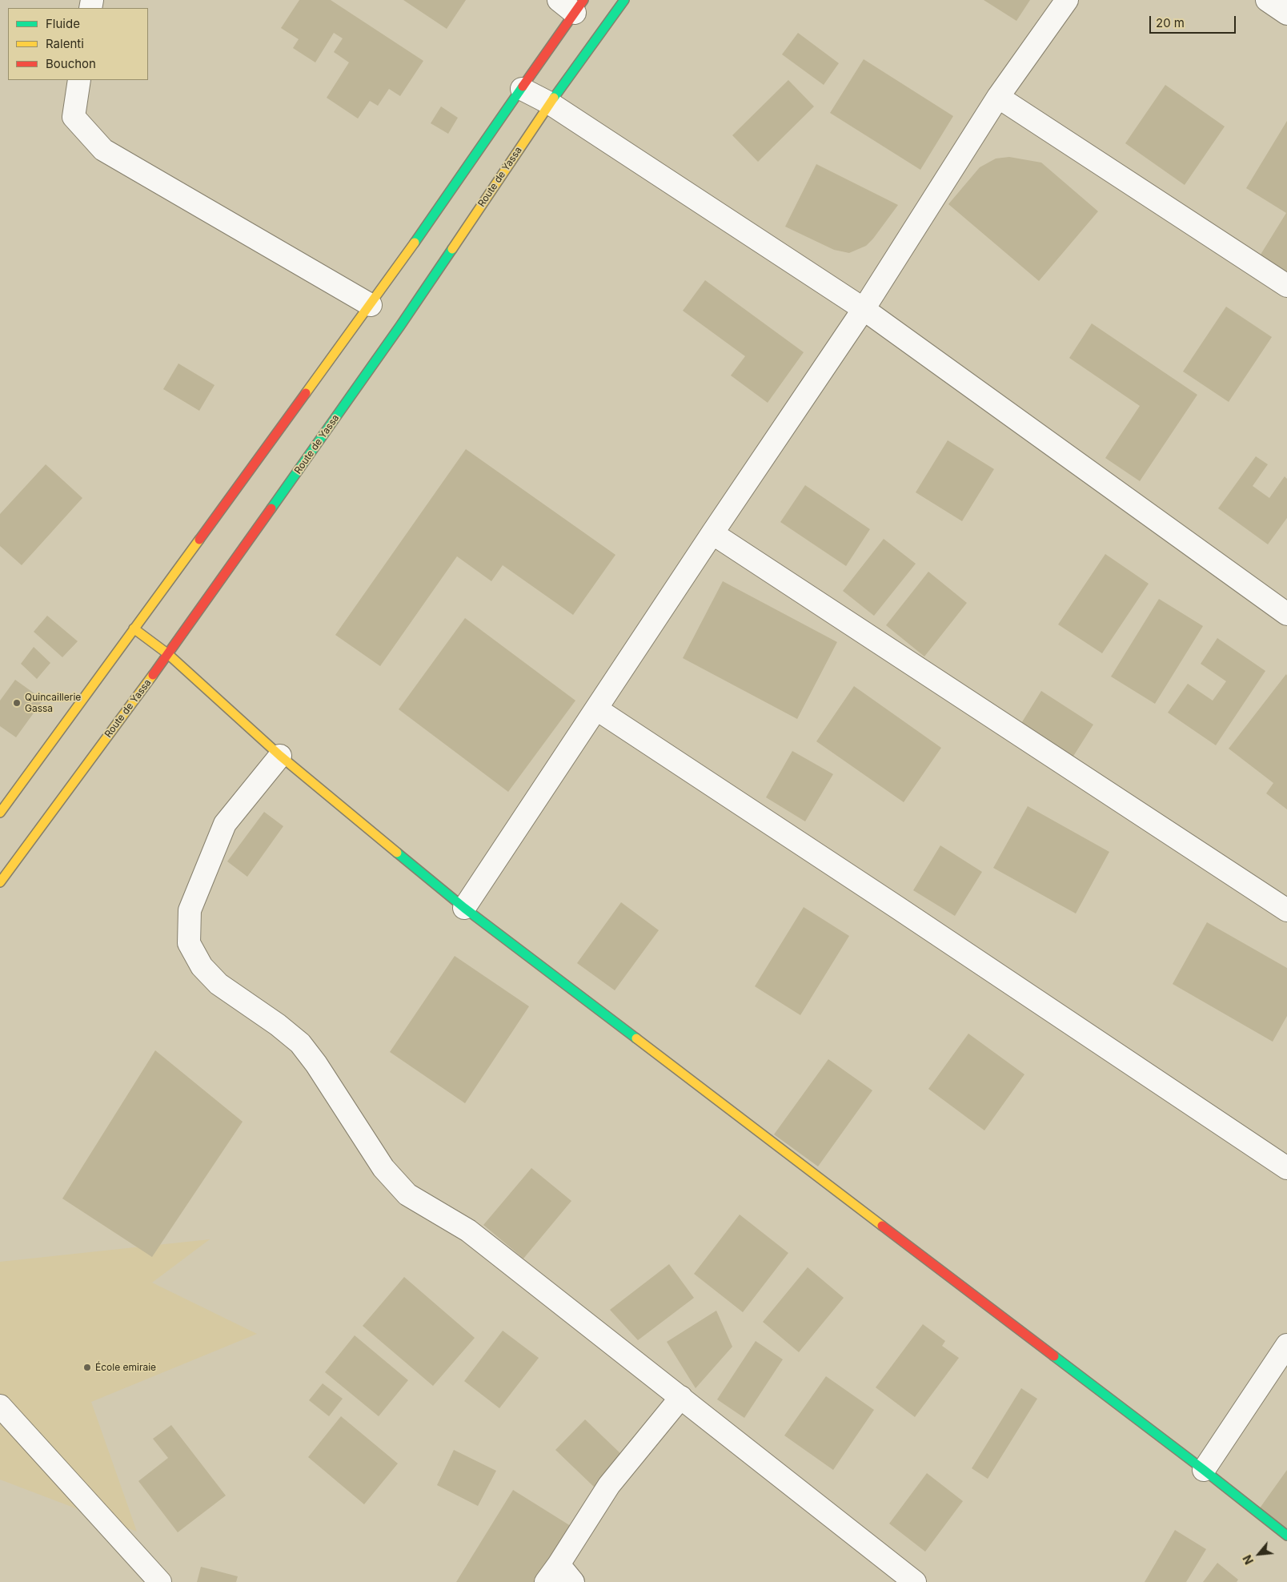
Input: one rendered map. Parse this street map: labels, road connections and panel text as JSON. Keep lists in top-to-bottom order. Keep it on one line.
{"streets":{"main road":["Route de Yassa"]},"places":["Quincaillerie Gassa","École emiraie"],"legend":["Fluide","Ralenti","Bouchon"],"scale_bar":"20 m","north":"bottom left"}
